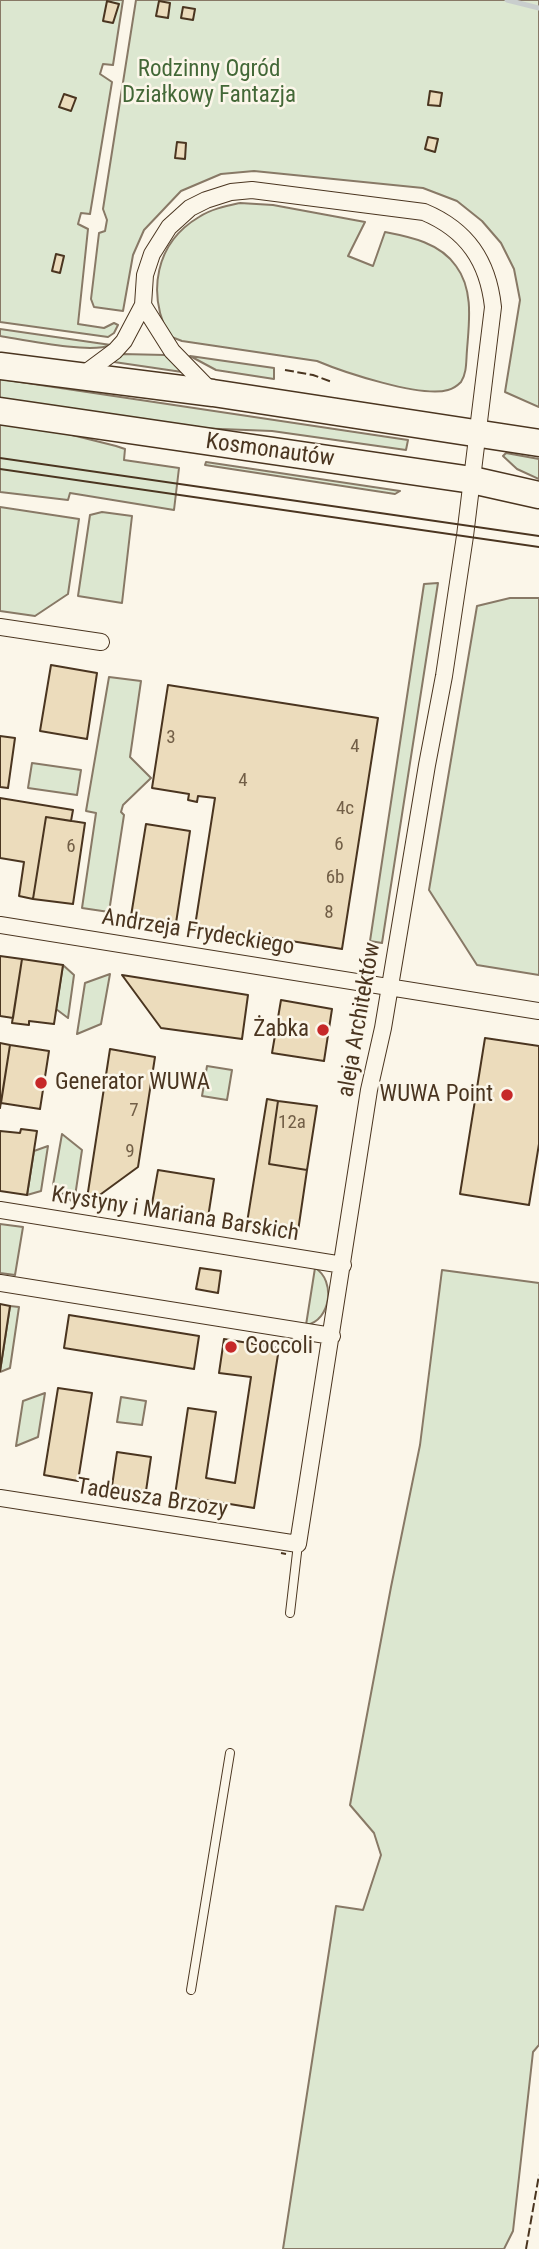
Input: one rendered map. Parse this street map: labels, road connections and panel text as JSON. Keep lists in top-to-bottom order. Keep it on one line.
{"streets":{"main road":["Kosmonautów"],"street":["Andrzeja Frydeckiego","aleja Architektów","Krystyny i Mariana Barskich","Tadeusza Brzozy"]},"crossings":[["Kosmonautów","aleja Architektów"],["Andrzeja Frydeckiego","aleja Architektów"],["aleja Architektów","Krystyny i Mariana Barskich"],["aleja Architektów","Tadeusza Brzozy"]],"parks":["Rodzinny Ogród Działkowy Fantazja"],"places":["Żabka","Generator WUWA","WUWA Point","Coccoli"],"house_numbers":["3","4","4","4c","6","6","6b","8","7","12a","9"]}
